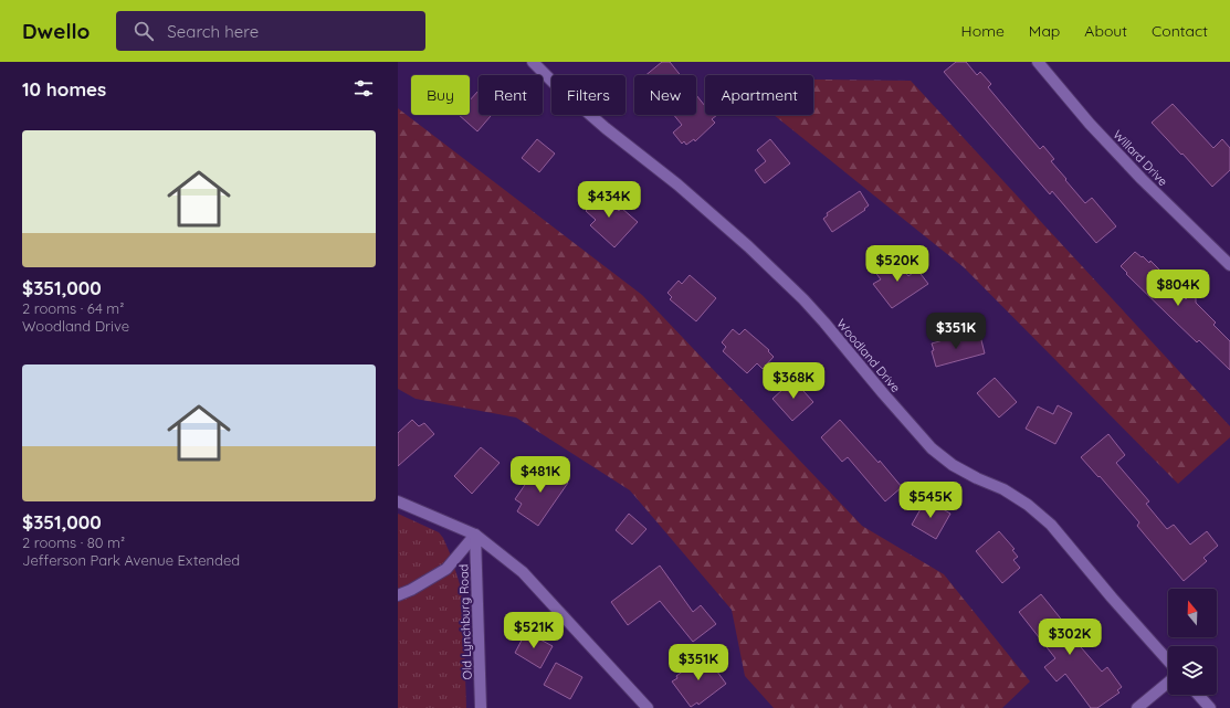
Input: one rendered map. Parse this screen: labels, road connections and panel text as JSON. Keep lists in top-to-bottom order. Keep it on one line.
{"streets":{"street":["Willard Drive","Woodland Drive","Old Lynchburg Road"]},"north":"top","page":{"header":"Dwello","search":"Search here","nav":["Home","Map","About","Contact"],"heading":"10 homes","chip":["Buy","Rent","Filters","New","Apartment"],"list":[{"name":"$351,000","note":"2 rooms · 64 m² · Woodland Drive"},{"name":"$351,000","note":"2 rooms · 80 m² · Jefferson Park Avenue Extended"}],"price":["$434K","$520K","$804K","$351K","$368K","$481K","$545K","$521K","$302K","$351K"]}}
